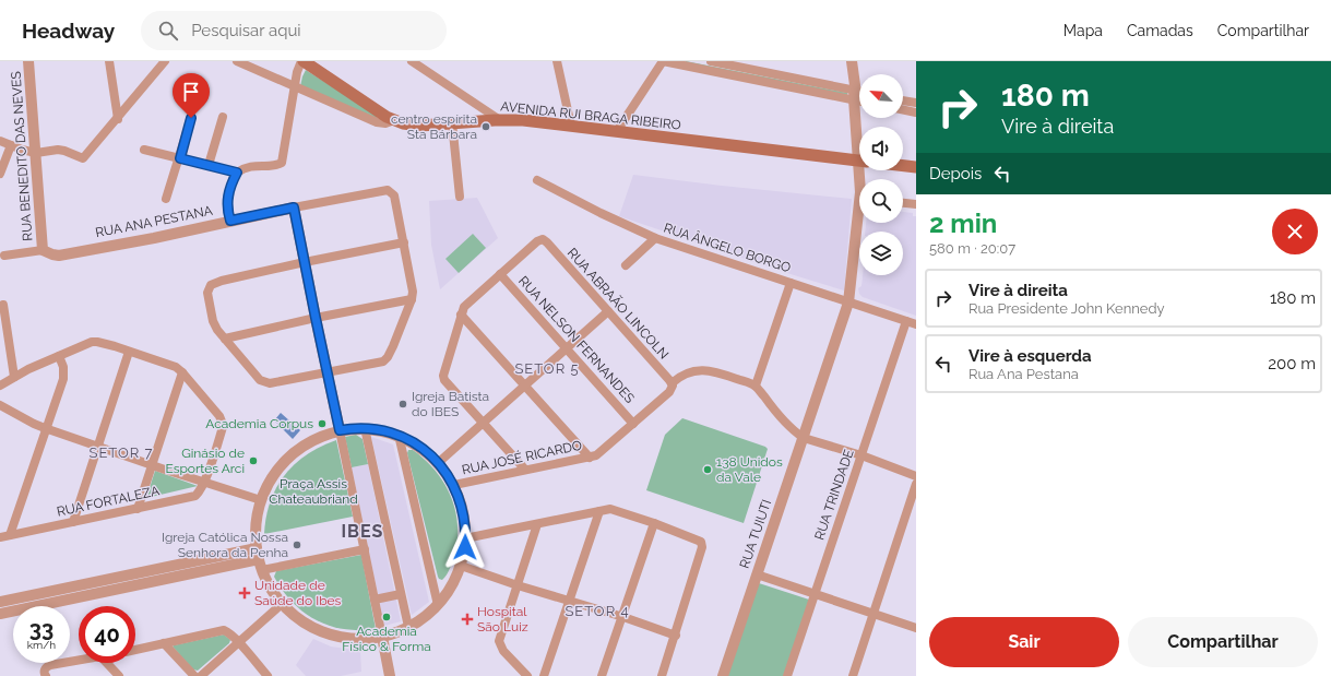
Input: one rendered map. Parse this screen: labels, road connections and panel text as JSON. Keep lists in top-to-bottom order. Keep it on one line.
{"streets":{"main road":["AVENIDA RUI BRAGA RIBEIRO"],"street":["RUA BENEDITO DAS NEVES","RUA ANA PESTANA","RUA ÂNGELO BORGO","RUA ABRAÃO LINCOLN","RUA NELSON FERNANDES","RUA JOSÉ RICARDO","RUA TRINDADE","RUA FORTALEZA","RUA TUIUTI"]},"crossings":[["RUA BENEDITO DAS NEVES","RUA ANA PESTANA"],["RUA ÂNGELO BORGO","RUA TRINDADE"],["RUA ÂNGELO BORGO","RUA TUIUTI"],["RUA ABRAÃO LINCOLN","RUA NELSON FERNANDES"],["RUA ABRAÃO LINCOLN","RUA JOSÉ RICARDO"],["RUA NELSON FERNANDES","RUA JOSÉ RICARDO"]],"districts":["SETOR 5","SETOR 7","IBES","SETOR 4"],"parks":["Praça Assis Chateaubriand"],"places":{"other":["centro espírita Sta Bárbara","Igreja Batista do IBES","Academia Corpus","Ginásio de Esportes Arci","138 Unidos da Vale","Igreja Católica Nossa Senhora da Penha","Academia Físico & Forma"],"health":["Unidade de Saúde do Ibes","Hospital São Luiz"]},"north":"top left","page":{"header":"Headway","search":"Pesquisar aqui","nav":["Mapa","Camadas","Compartilhar"],"turn":["180 m","Vire à direita"],"then":"Depois","heading":["2 min","580 m · 20:07"],"list":[{"name":"Vire à direita","note":"Rua Presidente John Kennedy","value":"180 m"},{"name":"Vire à esquerda","note":"Rua Ana Pestana","value":"200 m"}],"speed":"33 km/h","limit":"40","buttons":["Sair","Compartilhar"]}}
